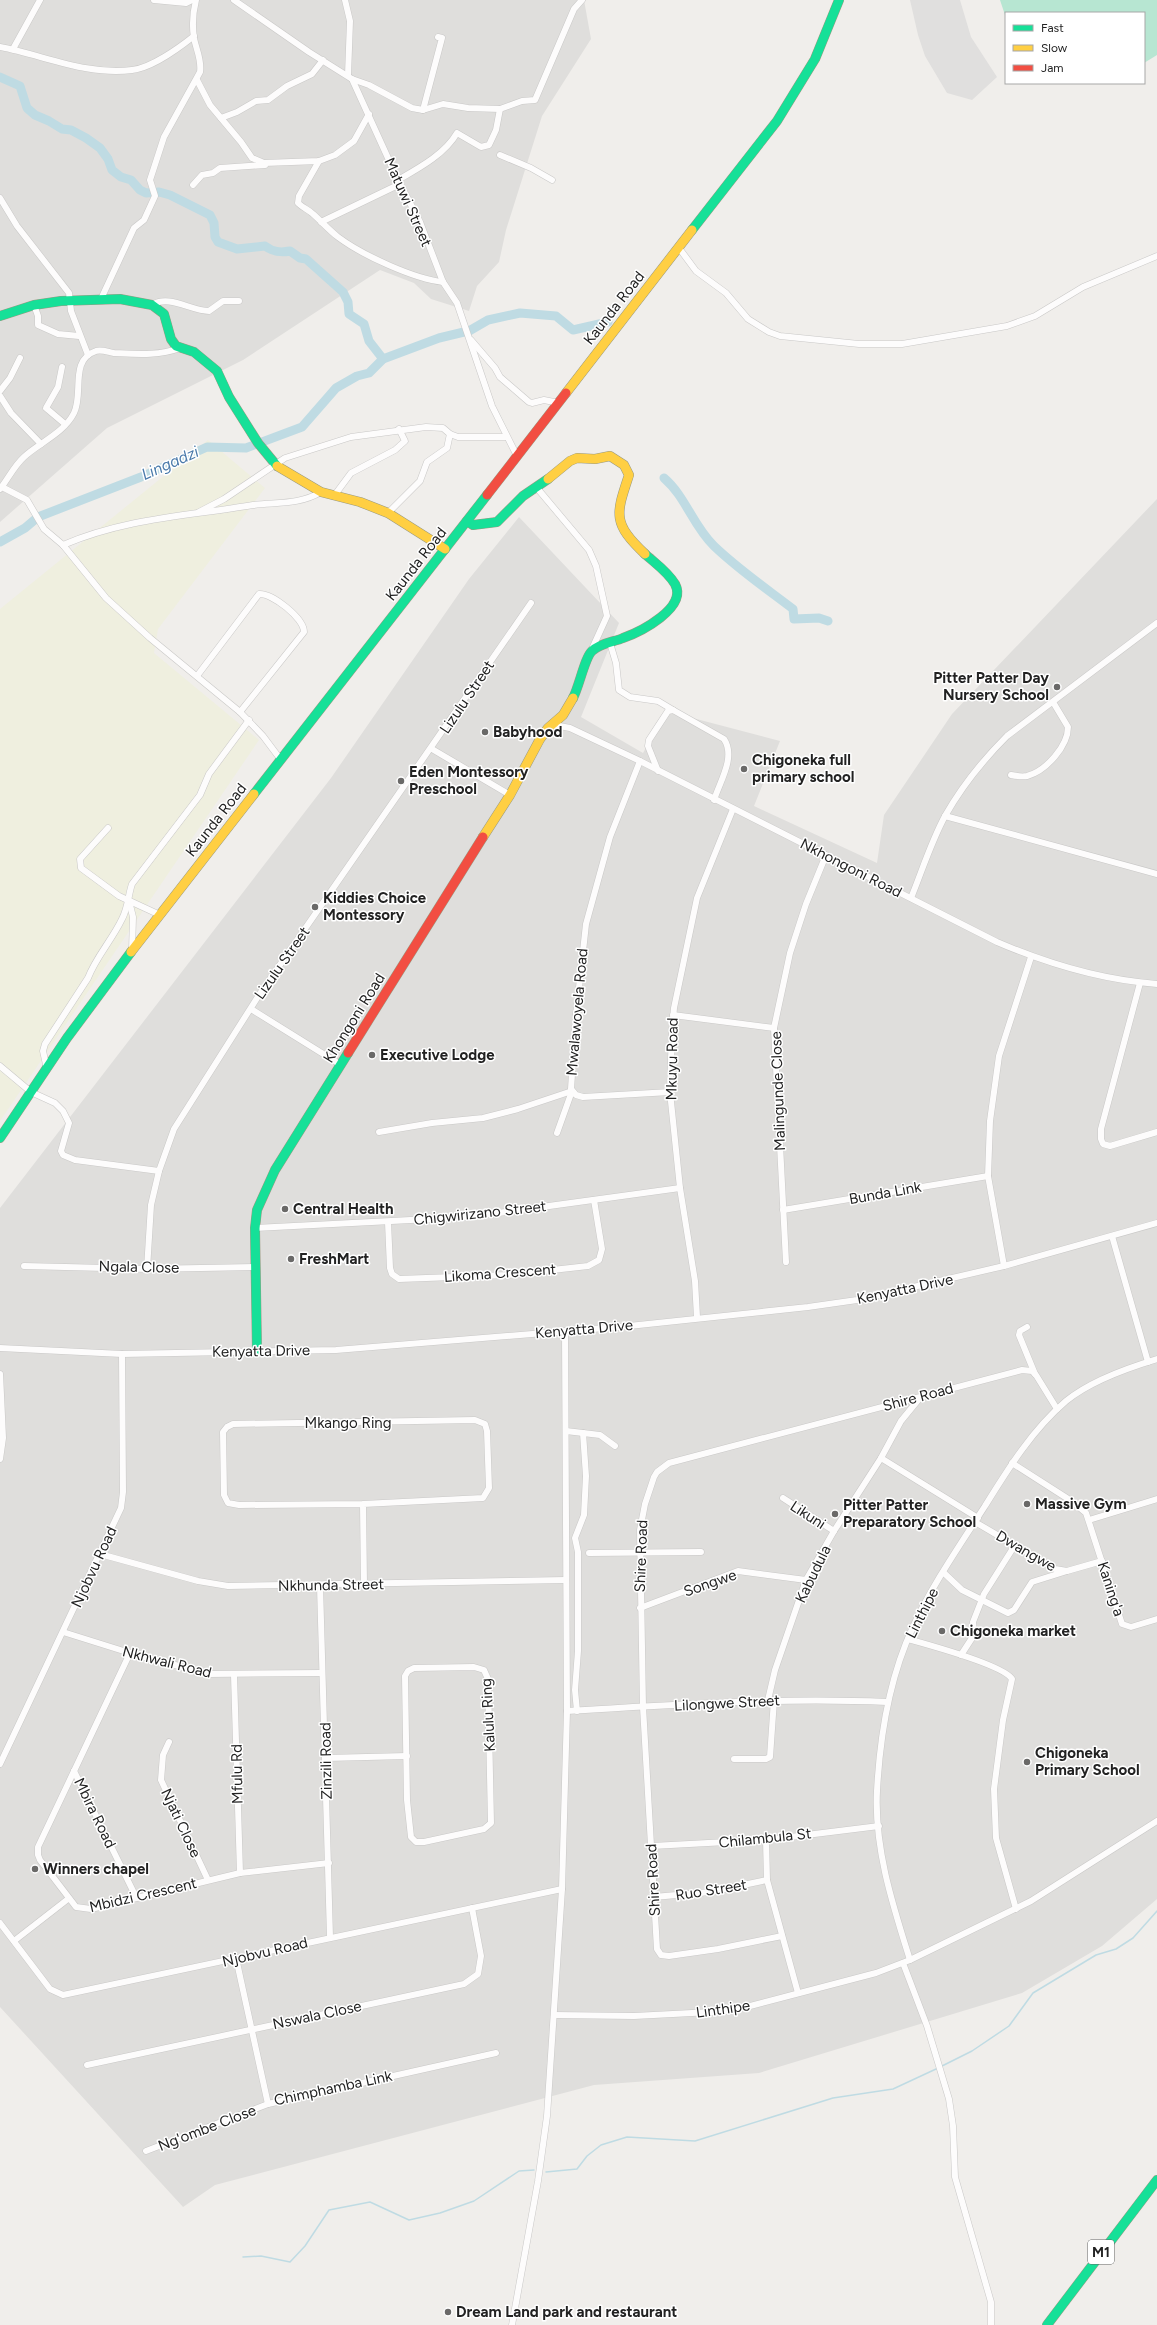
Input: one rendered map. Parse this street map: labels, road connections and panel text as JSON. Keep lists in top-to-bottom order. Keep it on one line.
{"streets":{"main road":["Kaunda Road","Khongoni Road","M1"],"street":["Matuwi Street","Lizulu Street","Nkhongoni Road","Mwalawoyela Road","Mkuyu Road","Malingunde Close","Bunda Link","Chigwirizano Street","Ngala Close","Likoma Crescent","Kenyatta Drive","Shire Road","Mkango Ring","Likuni","Dwangwe","Njobvu Road","Kabudula","Songwe","Nkhunda Street","Kaning'a","Linthipe","Nkhwali Road","Lilongwe Street","Kalulu Ring","Zinzili Road","Mfulu Rd","Mbira Road","Njati Close","Chilambula St","Ruo Street","Mbidzi Crescent","Nswala Close","Chimphamba Link","Ng'ombe Close"]},"crossings":[["Matuwi Street","Kaunda Road"],["Lizulu Street","Ngala Close"],["Nkhongoni Road","Mwalawoyela Road"],["Nkhongoni Road","Khongoni Road"],["Nkhongoni Road","Mkuyu Road"],["Nkhongoni Road","Malingunde Close"],["Mwalawoyela Road","Mkuyu Road"],["Khongoni Road","Chigwirizano Street"],["Khongoni Road","Ngala Close"],["Khongoni Road","Kenyatta Drive"],["Mkuyu Road","Chigwirizano Street"],["Mkuyu Road","Kenyatta Drive"],["Malingunde Close","Bunda Link"],["Chigwirizano Street","Likoma Crescent"],["Kenyatta Drive","Njobvu Road"],["Shire Road","Kabudula"],["Shire Road","Songwe"],["Shire Road","Lilongwe Street"],["Shire Road","Chilambula St"],["Shire Road","Ruo Street"],["Likuni","Kabudula"],["Dwangwe","Kabudula"],["Dwangwe","Kaning'a"],["Dwangwe","Linthipe"],["Njobvu Road","Nkhunda Street"],["Njobvu Road","Nkhwali Road"],["Njobvu Road","Zinzili Road"],["Njobvu Road","Nswala Close"],["Njobvu Road","Chimphamba Link"],["Kabudula","Songwe"],["Kabudula","Lilongwe Street"],["Nkhunda Street","Zinzili Road"],["Linthipe","Lilongwe Street"],["Linthipe","Chilambula St"],["Nkhwali Road","Zinzili Road"],["Nkhwali Road","Mfulu Rd"],["Nkhwali Road","Mbidzi Crescent"],["Zinzili Road","Mbidzi Crescent"],["Mfulu Rd","Mbidzi Crescent"],["Mbira Road","Mbidzi Crescent"],["Njati Close","Mbidzi Crescent"],["Nswala Close","Chimphamba Link"],["Chimphamba Link","Ng'ombe Close"]],"water":["Lingadzi"],"places":["Pitter Patter Day Nursery School","Babyhood","Chigoneka full primary school","Eden Montessory Preschool","Kiddies Choice Montessory","Executive Lodge","Central Health","FreshMart","Massive Gym","Pitter Patter Preparatory School","Chigoneka market","Chigoneka Primary School","Winners chapel","Dream Land park and restaurant"],"legend":["Fast","Slow","Jam"]}
